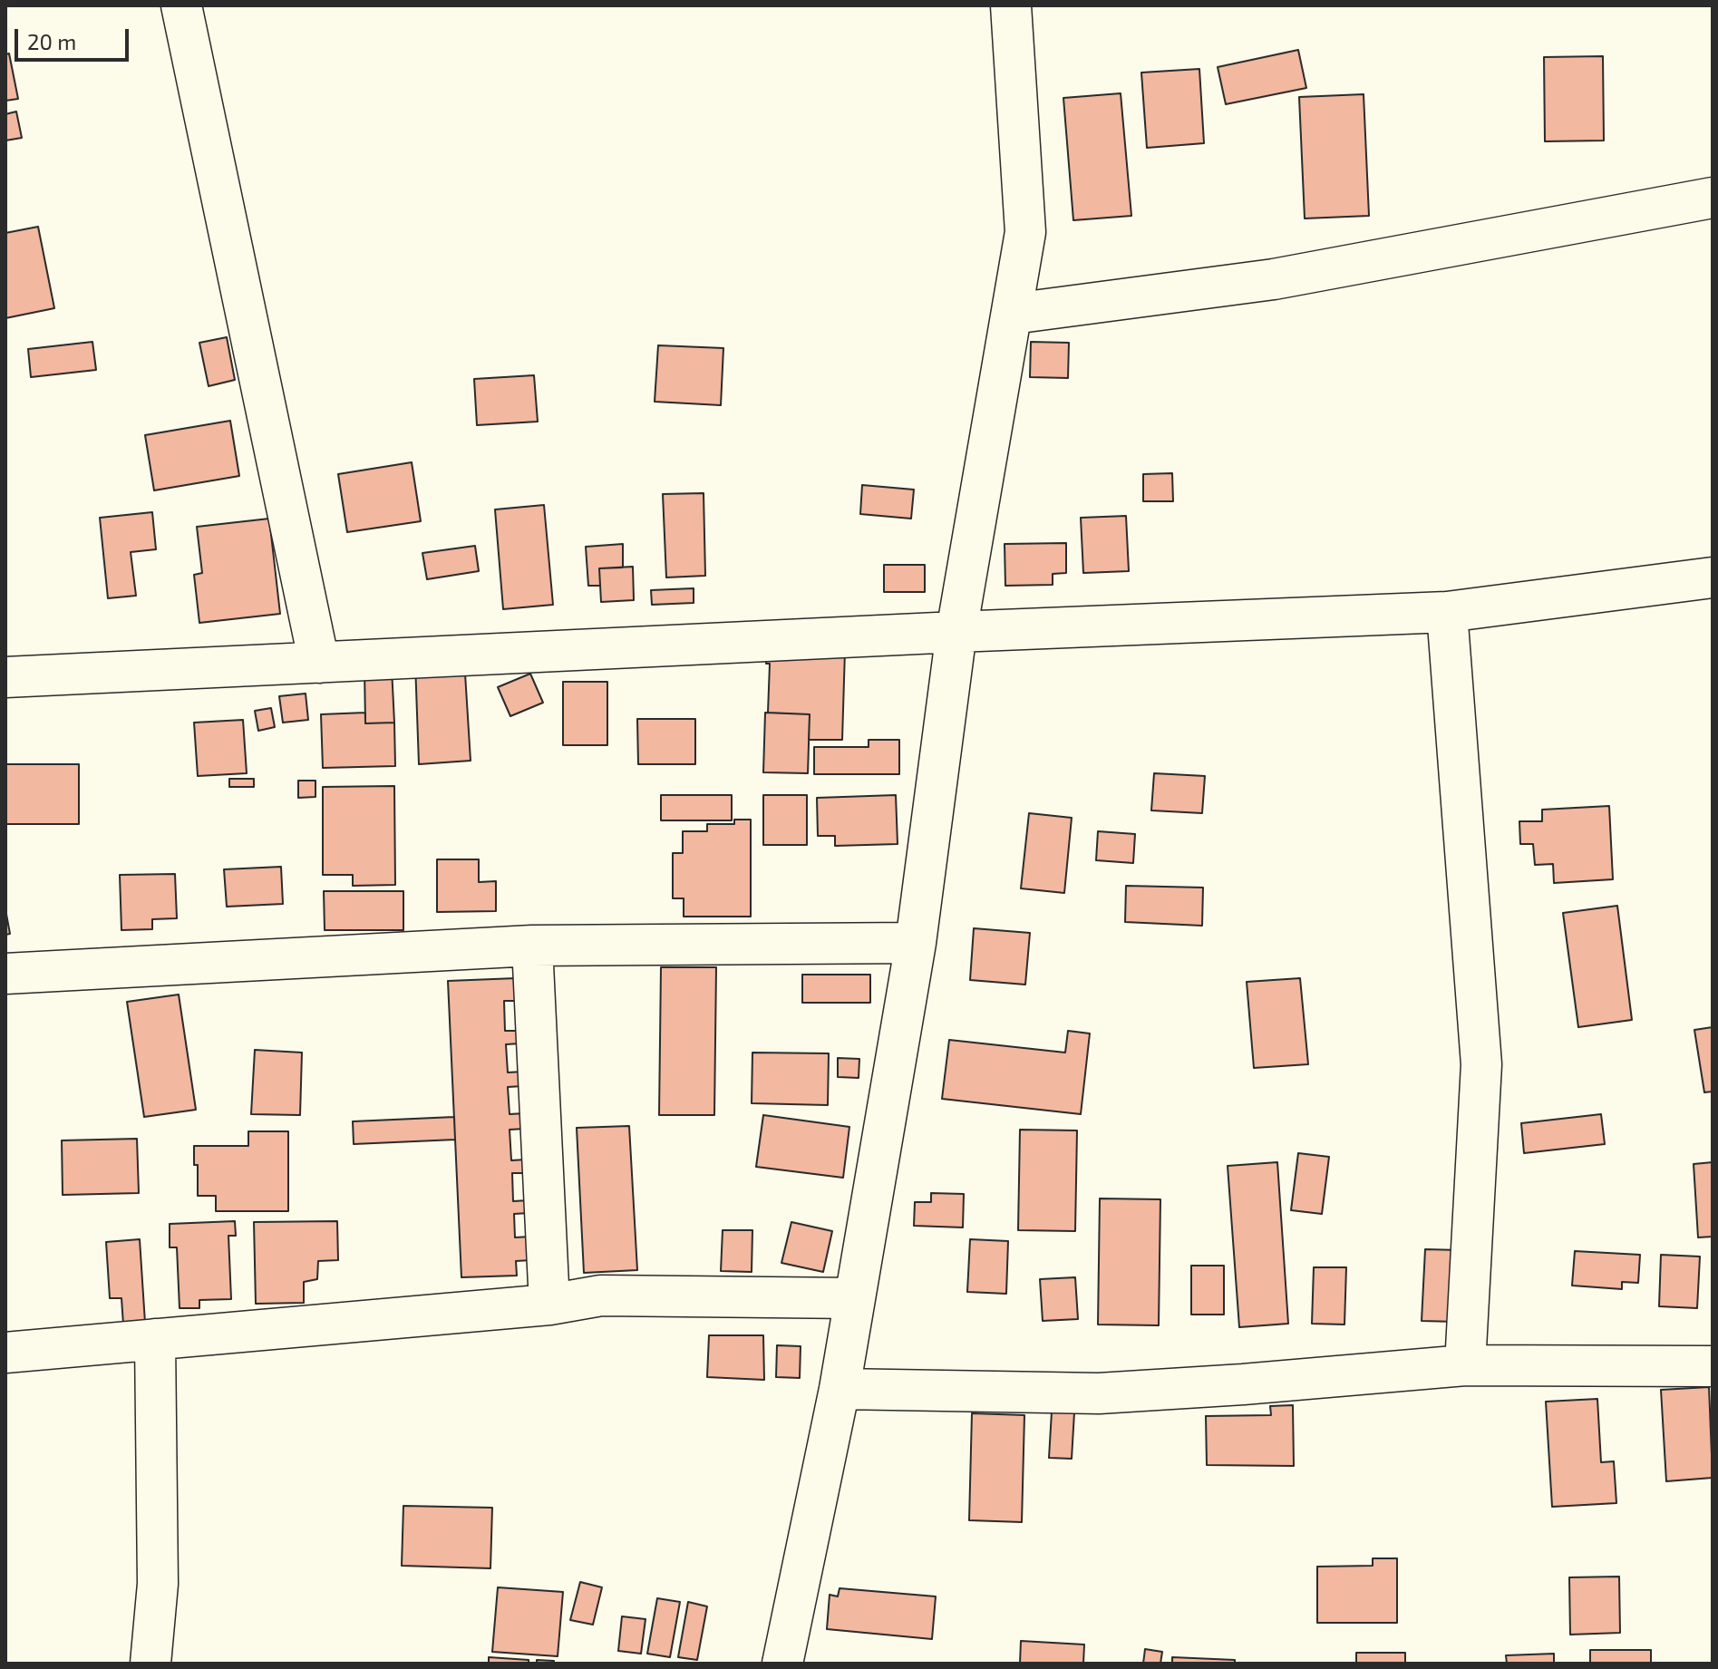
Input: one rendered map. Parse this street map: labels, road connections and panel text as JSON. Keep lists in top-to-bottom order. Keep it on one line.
{"scale_bar":"20 m"}
